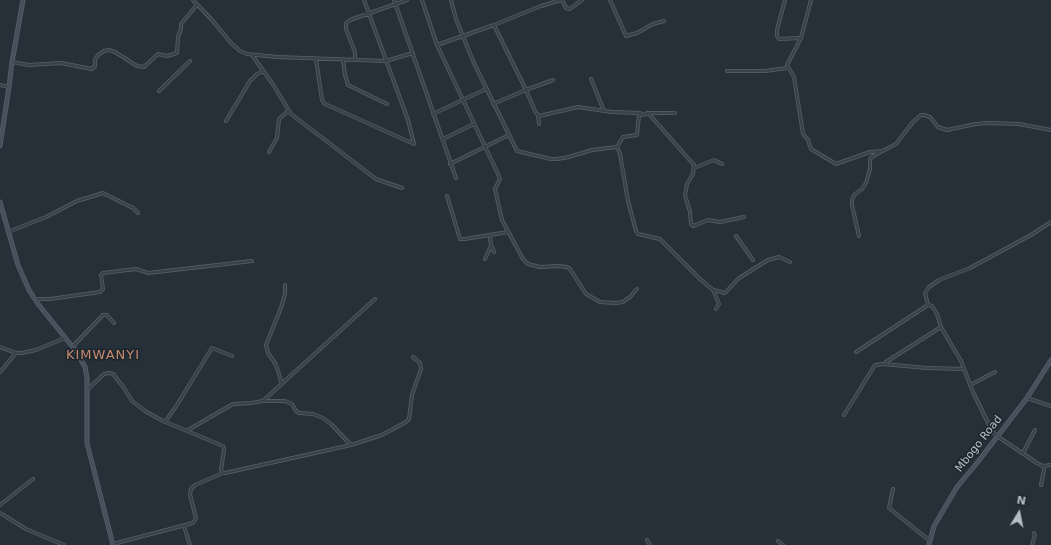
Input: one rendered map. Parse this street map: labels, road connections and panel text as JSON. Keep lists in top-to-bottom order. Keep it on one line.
{"streets":{"street":["Mbogo Road"]},"districts":["KIMWANYI"],"north":"top"}
